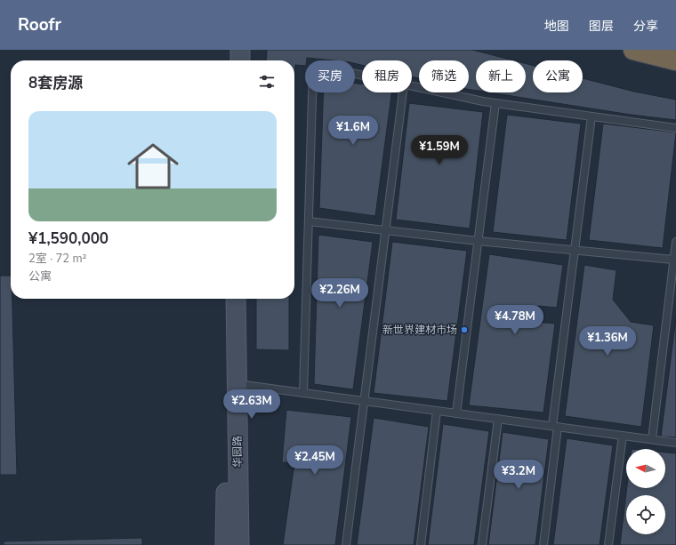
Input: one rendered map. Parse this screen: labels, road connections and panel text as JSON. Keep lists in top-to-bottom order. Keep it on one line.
{"streets":{"main road":["华园路"]},"places":["新世界建材市场"],"north":"left","page":{"header":"Roofr","nav":["地图","图层","分享"],"chip":["买房","租房","筛选","新上","公寓"],"heading":"8套房源","list":[{"name":"¥1,590,000","note":"2室 · 72 m² · 公寓"}],"price":["¥1.6M","¥1.59M","¥2.26M","¥4.78M","¥1.36M","¥2.63M","¥2.45M","¥3.2M"]}}
